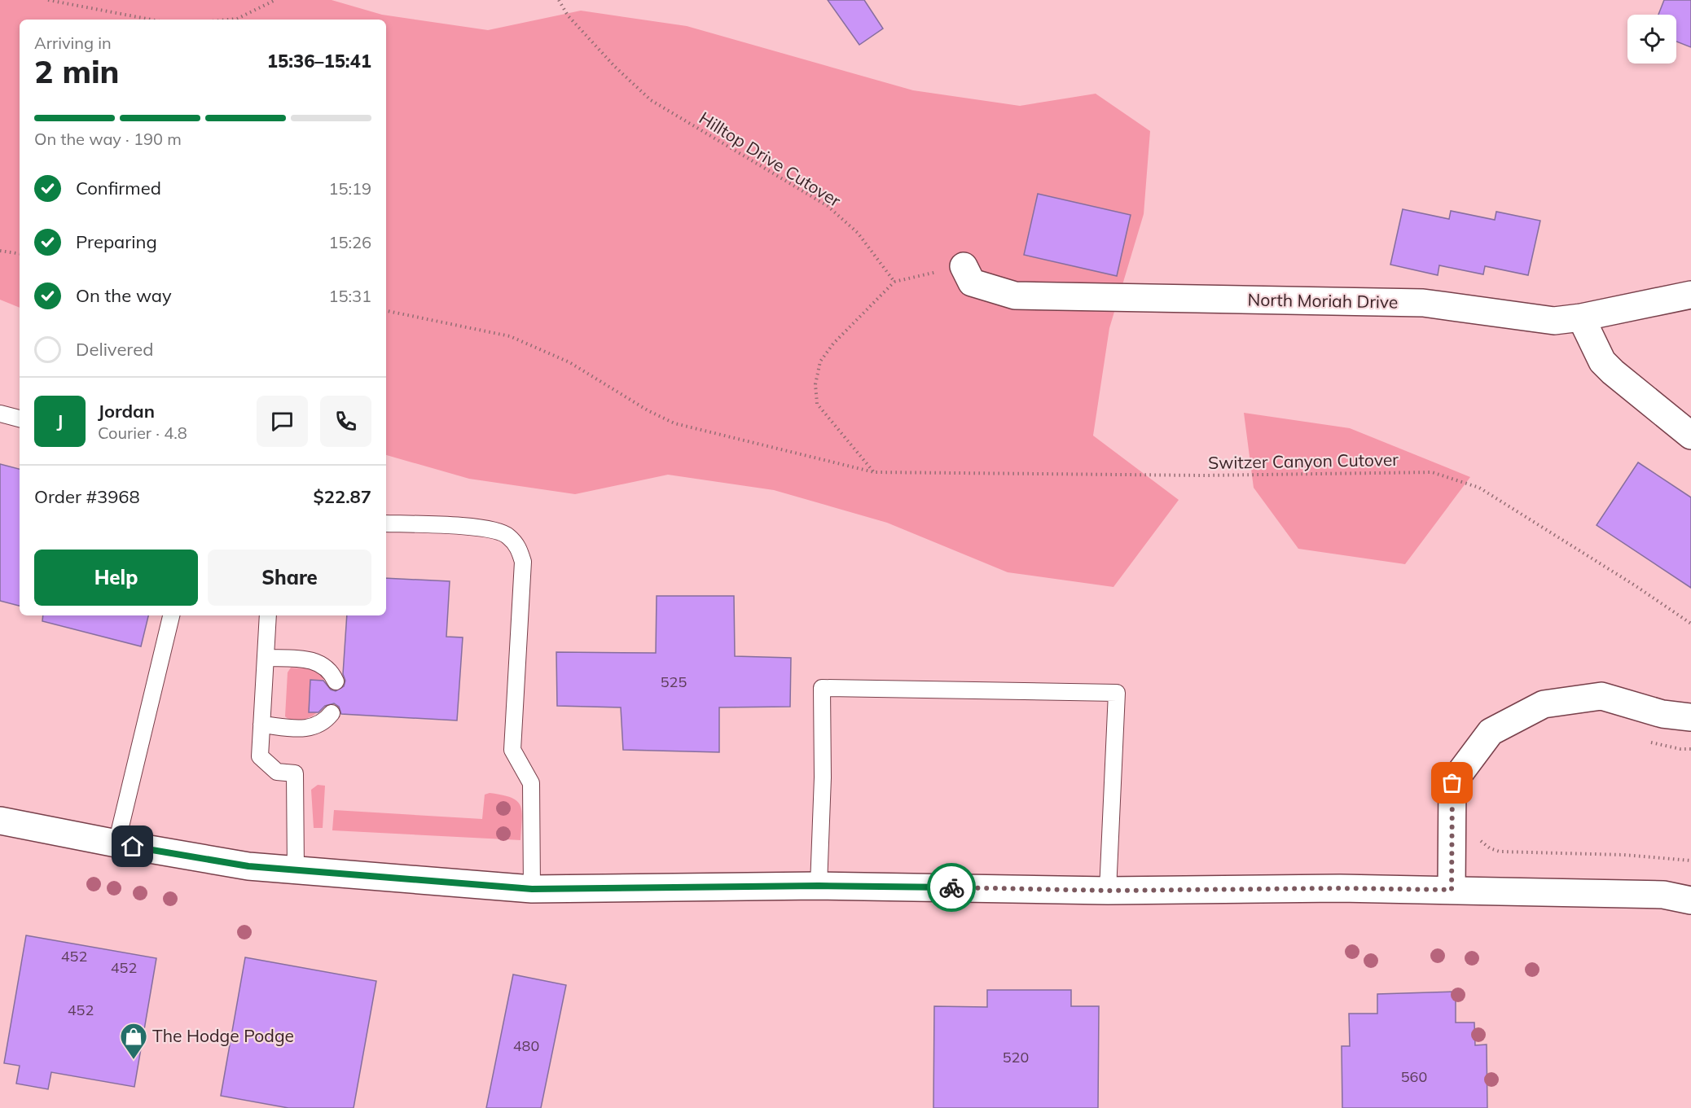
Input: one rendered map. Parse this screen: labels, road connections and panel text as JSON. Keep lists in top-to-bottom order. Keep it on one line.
{"streets":{"street":["North Moriah Drive"],"path":["Hilltop Drive Cutover","Switzer Canyon Cutover"]},"places":{"shop":["The Hodge Podge"]},"house_numbers":["525","452","452","452","480","520","560"],"page":{"heading":["2 min","Arriving in","15:36–15:41"],"panel":["Jordan","Courier · 4.8","Order #3968","$22.87"],"bar":"On the way · 190 m","list":[["Confirmed","15:19"],["Preparing","15:26"],["On the way","15:31"],"Delivered"],"round":"J","buttons":["Help","Share"]}}
